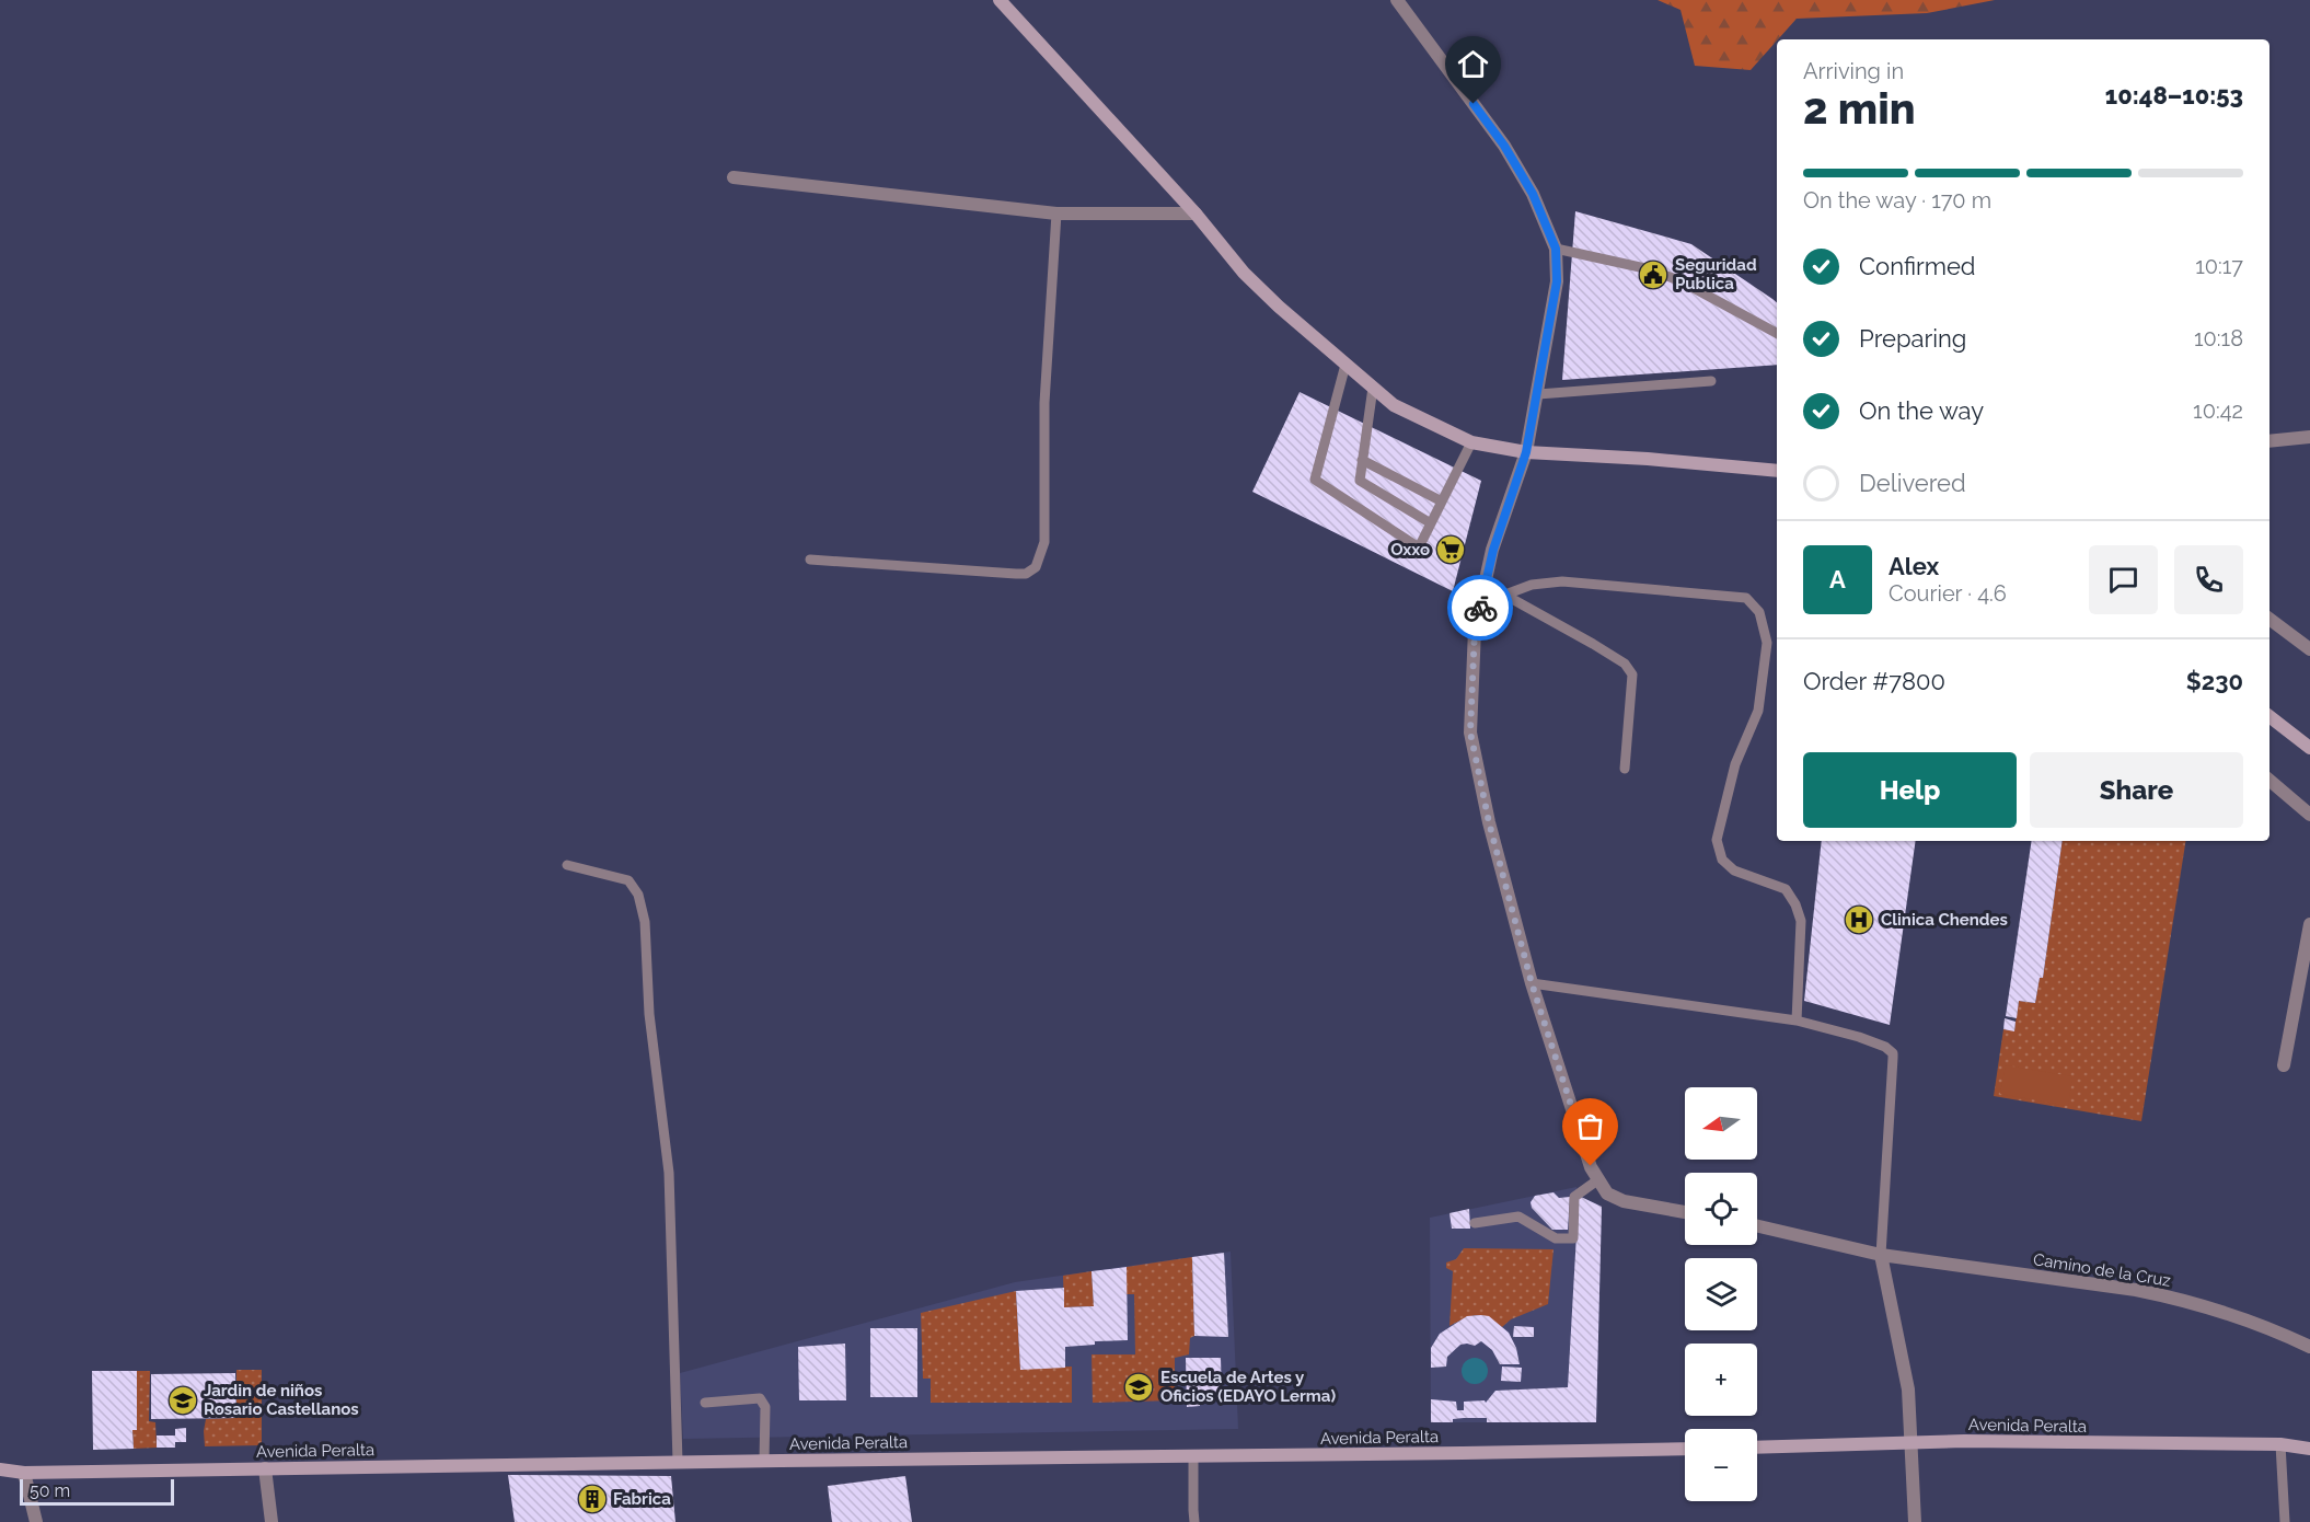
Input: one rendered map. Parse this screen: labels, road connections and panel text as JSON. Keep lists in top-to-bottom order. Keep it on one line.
{"streets":{"street":["Camino de la Cruz","Avenida Peralta"]},"places":{"public building":["Seguridad Publica"],"supermarket":["Oxxo"],"hospital":["Clinica Chendes"],"school or university":["Escuela de Artes y Oficios (EDAYO Lerma)","Jardin de niños Rosario Castellanos"],"building":["Fabrica"]},"scale_bar":"50 m","north":"left","page":{"heading":["2 min","Arriving in","10:48–10:53"],"panel":["Alex","Courier · 4.6","Order #7800","$230"],"bar":"On the way · 170 m","list":[["Confirmed","10:17"],["Preparing","10:18"],["On the way","10:42"],"Delivered"],"round":"A","buttons":["Help","Share"],"map_buttons":["+","−"],"scale":"50 m"}}
